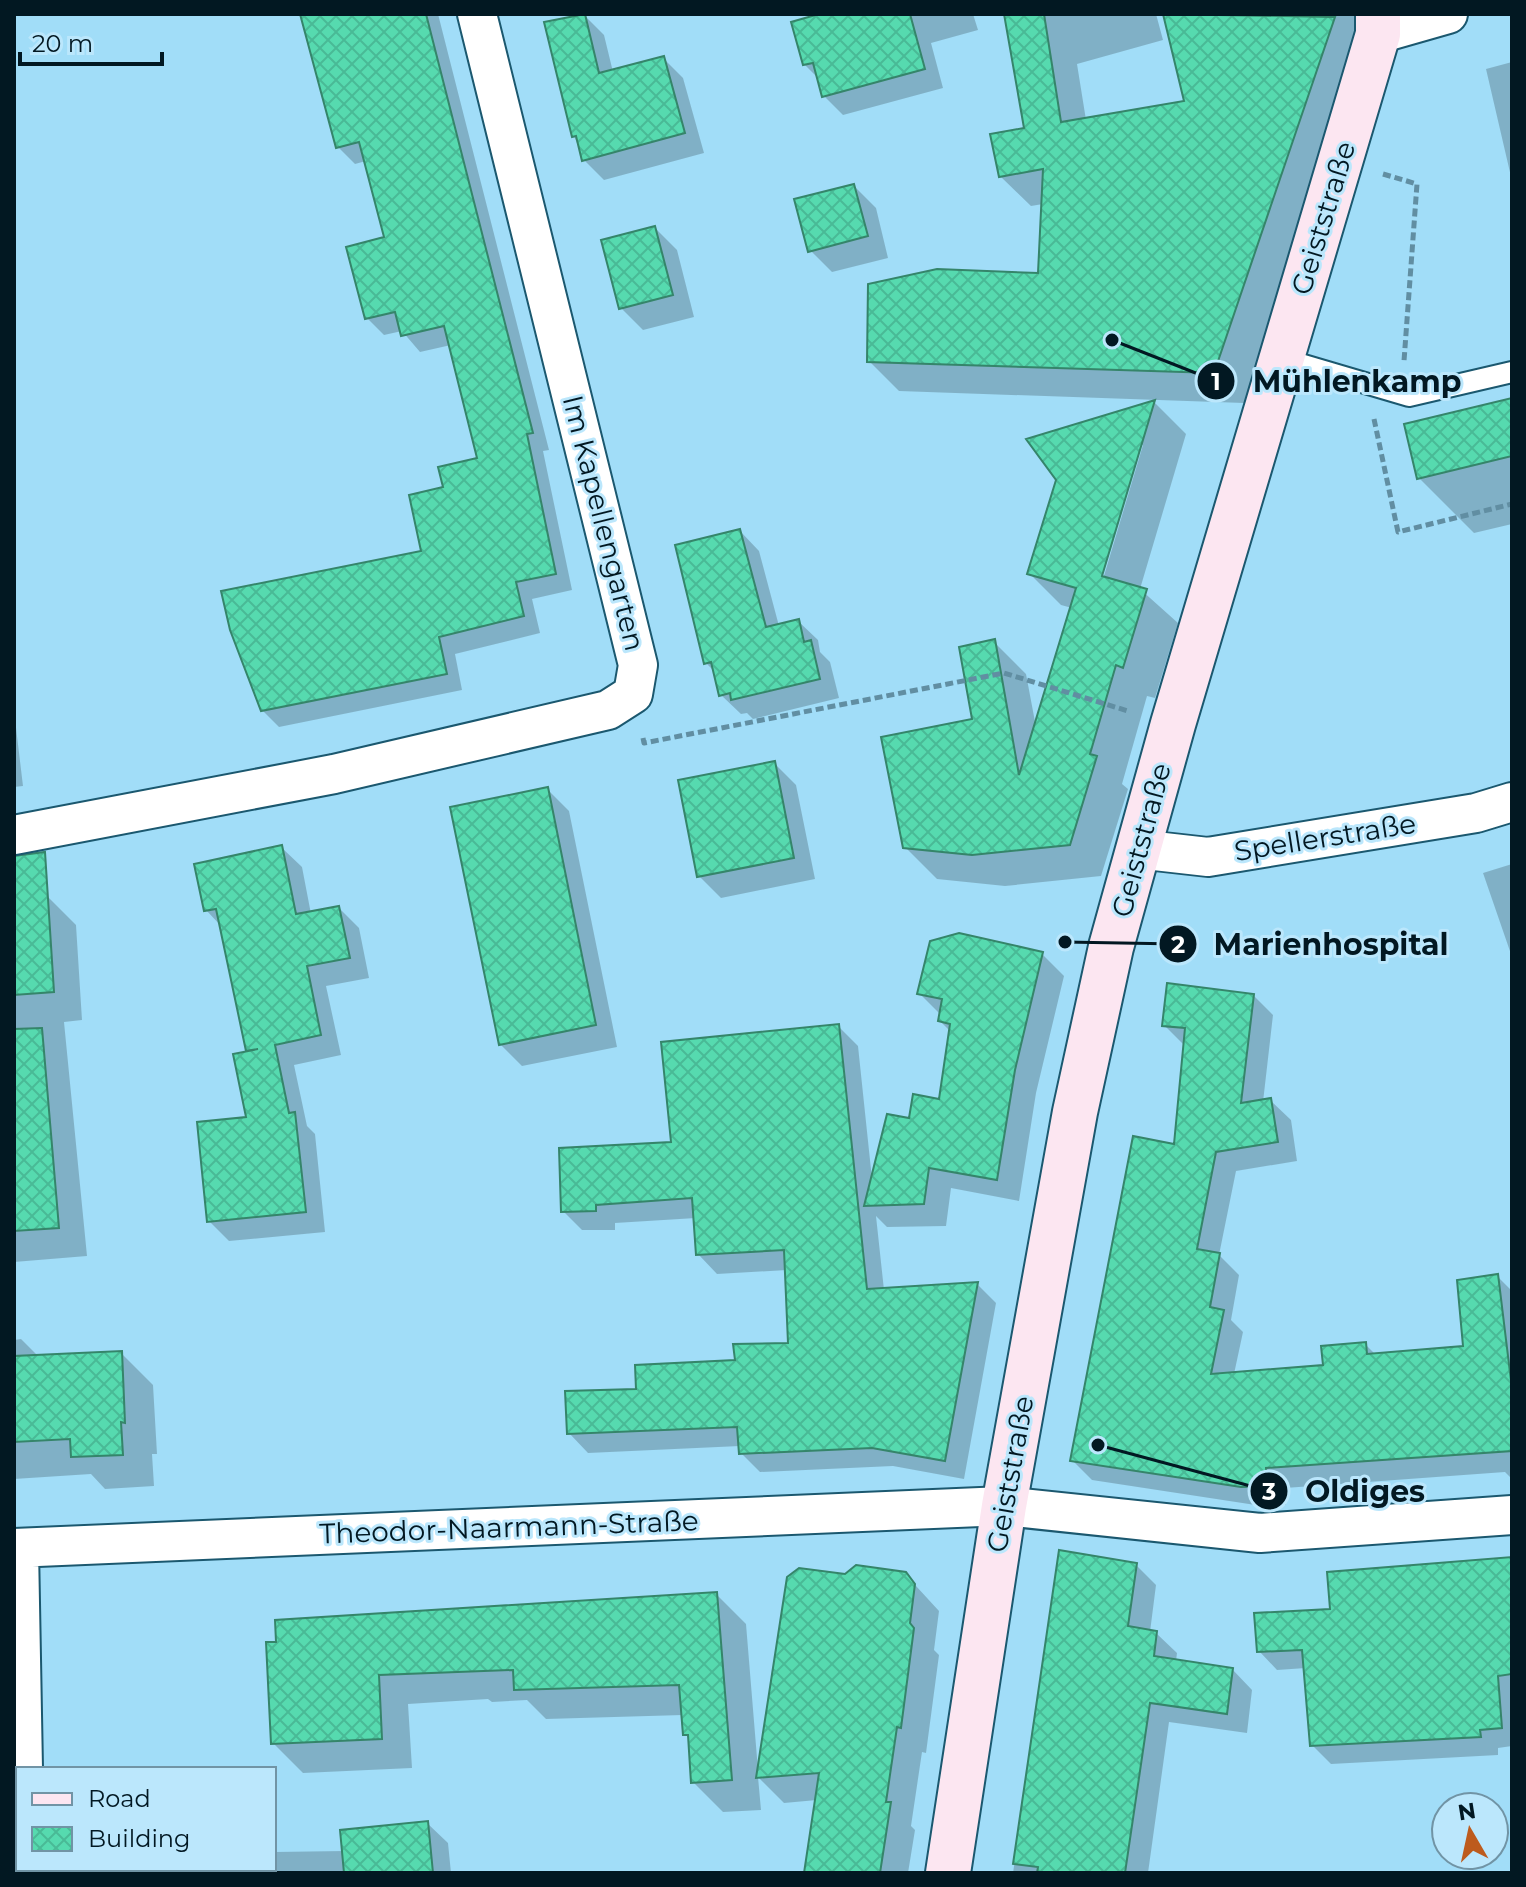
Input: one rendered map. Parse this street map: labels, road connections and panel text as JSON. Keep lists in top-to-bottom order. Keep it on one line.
{"streets":{"main road":["Geiststraße"],"street":["Im Kapellengarten","Spellerstraße","Theodor-Naarmann-Straße"]},"crossings":[["Geiststraße","Spellerstraße"],["Geiststraße","Theodor-Naarmann-Straße"]],"places":["Mühlenkamp","Marienhospital","Oldiges"],"legend":["Road","Building"],"scale_bar":"20 m","north":"top"}
